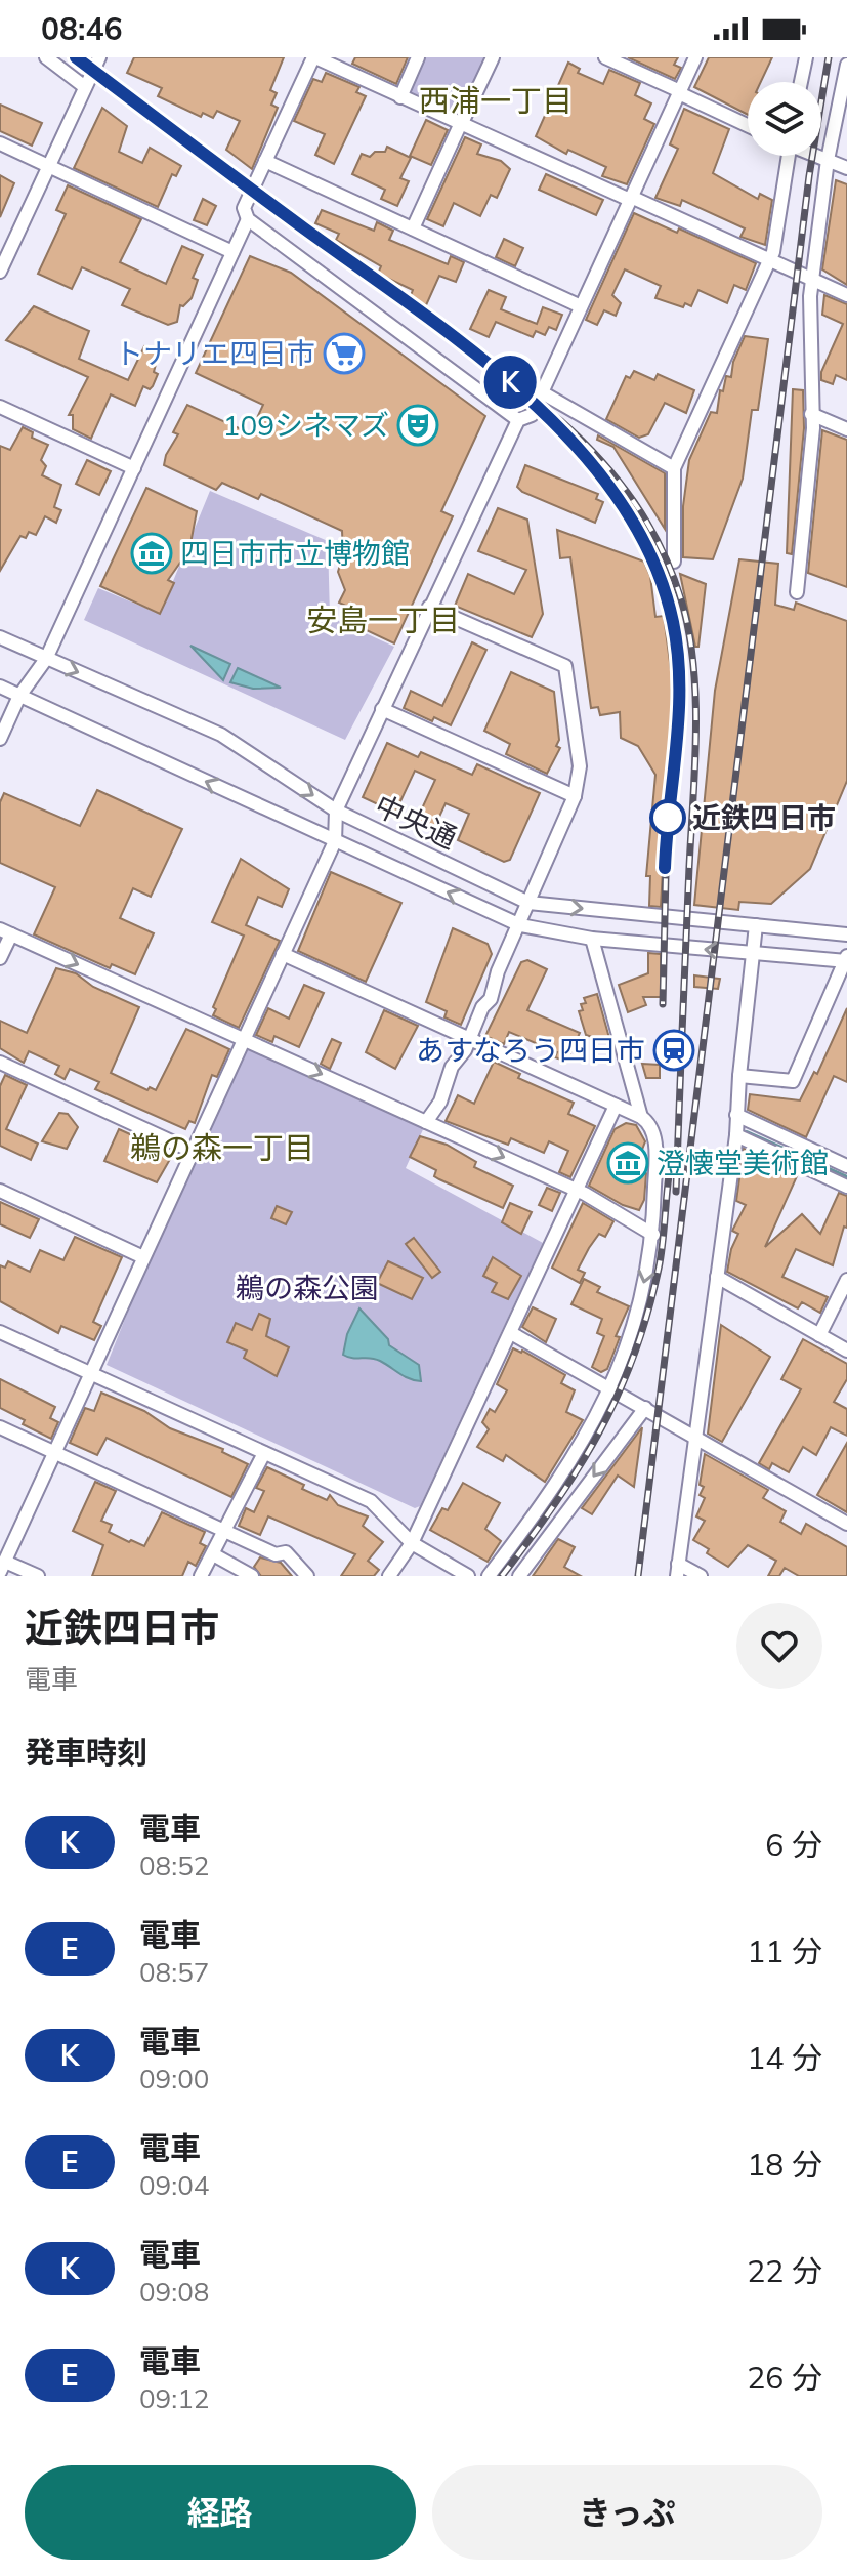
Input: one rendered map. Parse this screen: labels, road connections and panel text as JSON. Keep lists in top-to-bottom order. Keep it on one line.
{"streets":{"street":["中央通"]},"districts":["西浦一丁目","安島一丁目","鵜の森一丁目"],"parks":["鵜の森公園"],"places":{"supermarket":["トナリエ四日市"],"theatre":["109シネマズ"],"museum":["四日市市立博物館","澄懐堂美術館"],"other":["近鉄四日市"],"station":["あすなろう四日市"]},"page":{"status":"08:46","on_map":"K","heading":[["近鉄四日市","電車"],"発車時刻"],"list":[{"mark":"K","name":"電車","note":"08:52","value":"6 分"},{"mark":"E","name":"電車","note":"08:57","value":"11 分"},{"mark":"K","name":"電車","note":"09:00","value":"14 分"},{"mark":"E","name":"電車","note":"09:04","value":"18 分"},{"mark":"K","name":"電車","note":"09:08","value":"22 分"},{"mark":"E","name":"電車","note":"09:12","value":"26 分"}],"buttons":["経路","きっぷ"]}}
